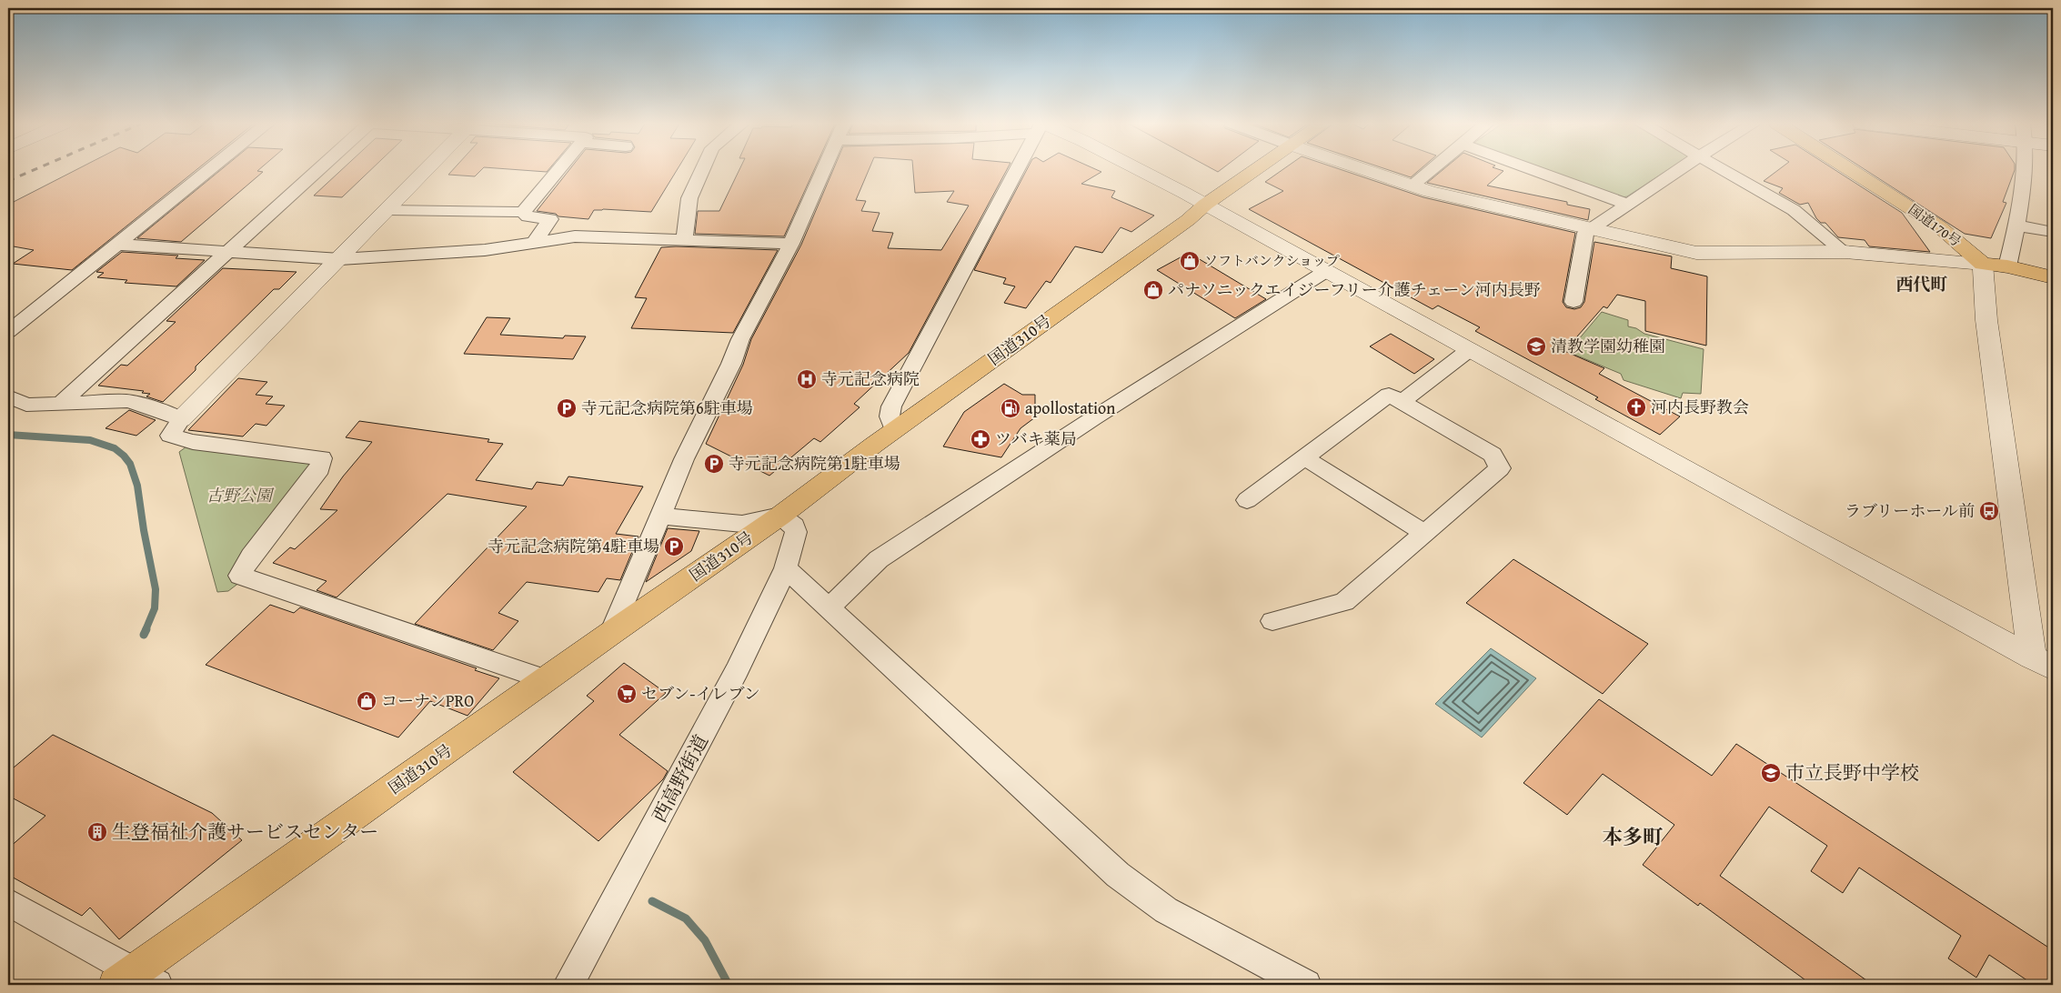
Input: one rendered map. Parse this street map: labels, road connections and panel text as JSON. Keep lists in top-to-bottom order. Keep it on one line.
{"streets":{"highway":["国道170号","国道310号"],"street":["西高野街道"]},"crossings":[["国道310号","西高野街道"]],"districts":["西代町","本多町"],"parks":["古野公園"],"places":{"shop":["ソフトバンクショップ","パナソニックエイジーフリー介護チェーン河内長野","コーナンPRO"],"school or university":["清教学園幼稚園","市立長野中学校"],"hospital":["寺元記念病院"],"church":["河内長野教会"],"parking":["寺元記念病院第6駐車場","寺元記念病院第1駐車場","寺元記念病院第4駐車場"],"fuel station":["apollostation"],"pharmacy":["ツバキ薬局"],"bus stop":["ラブリーホール前"],"supermarket":["セブン-イレブン"],"building":["生登福祉介護サービスセンター"]}}
